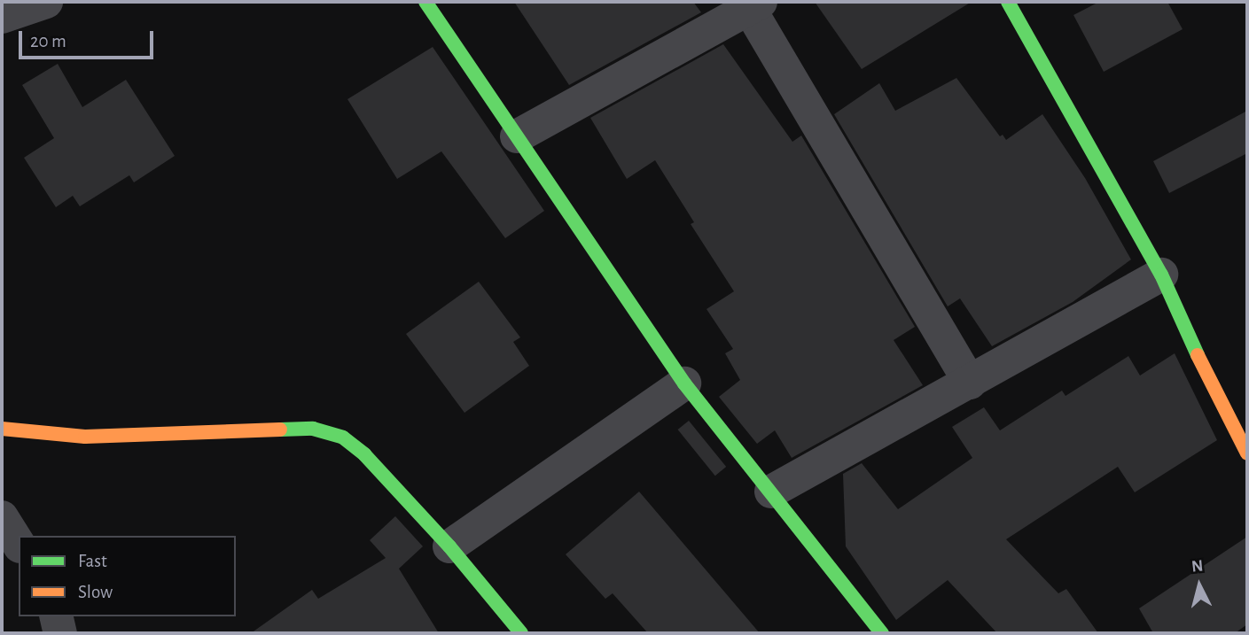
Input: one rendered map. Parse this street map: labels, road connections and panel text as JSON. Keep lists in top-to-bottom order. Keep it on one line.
{"legend":["Fast","Slow"],"scale_bar":"20 m","north":"top"}
